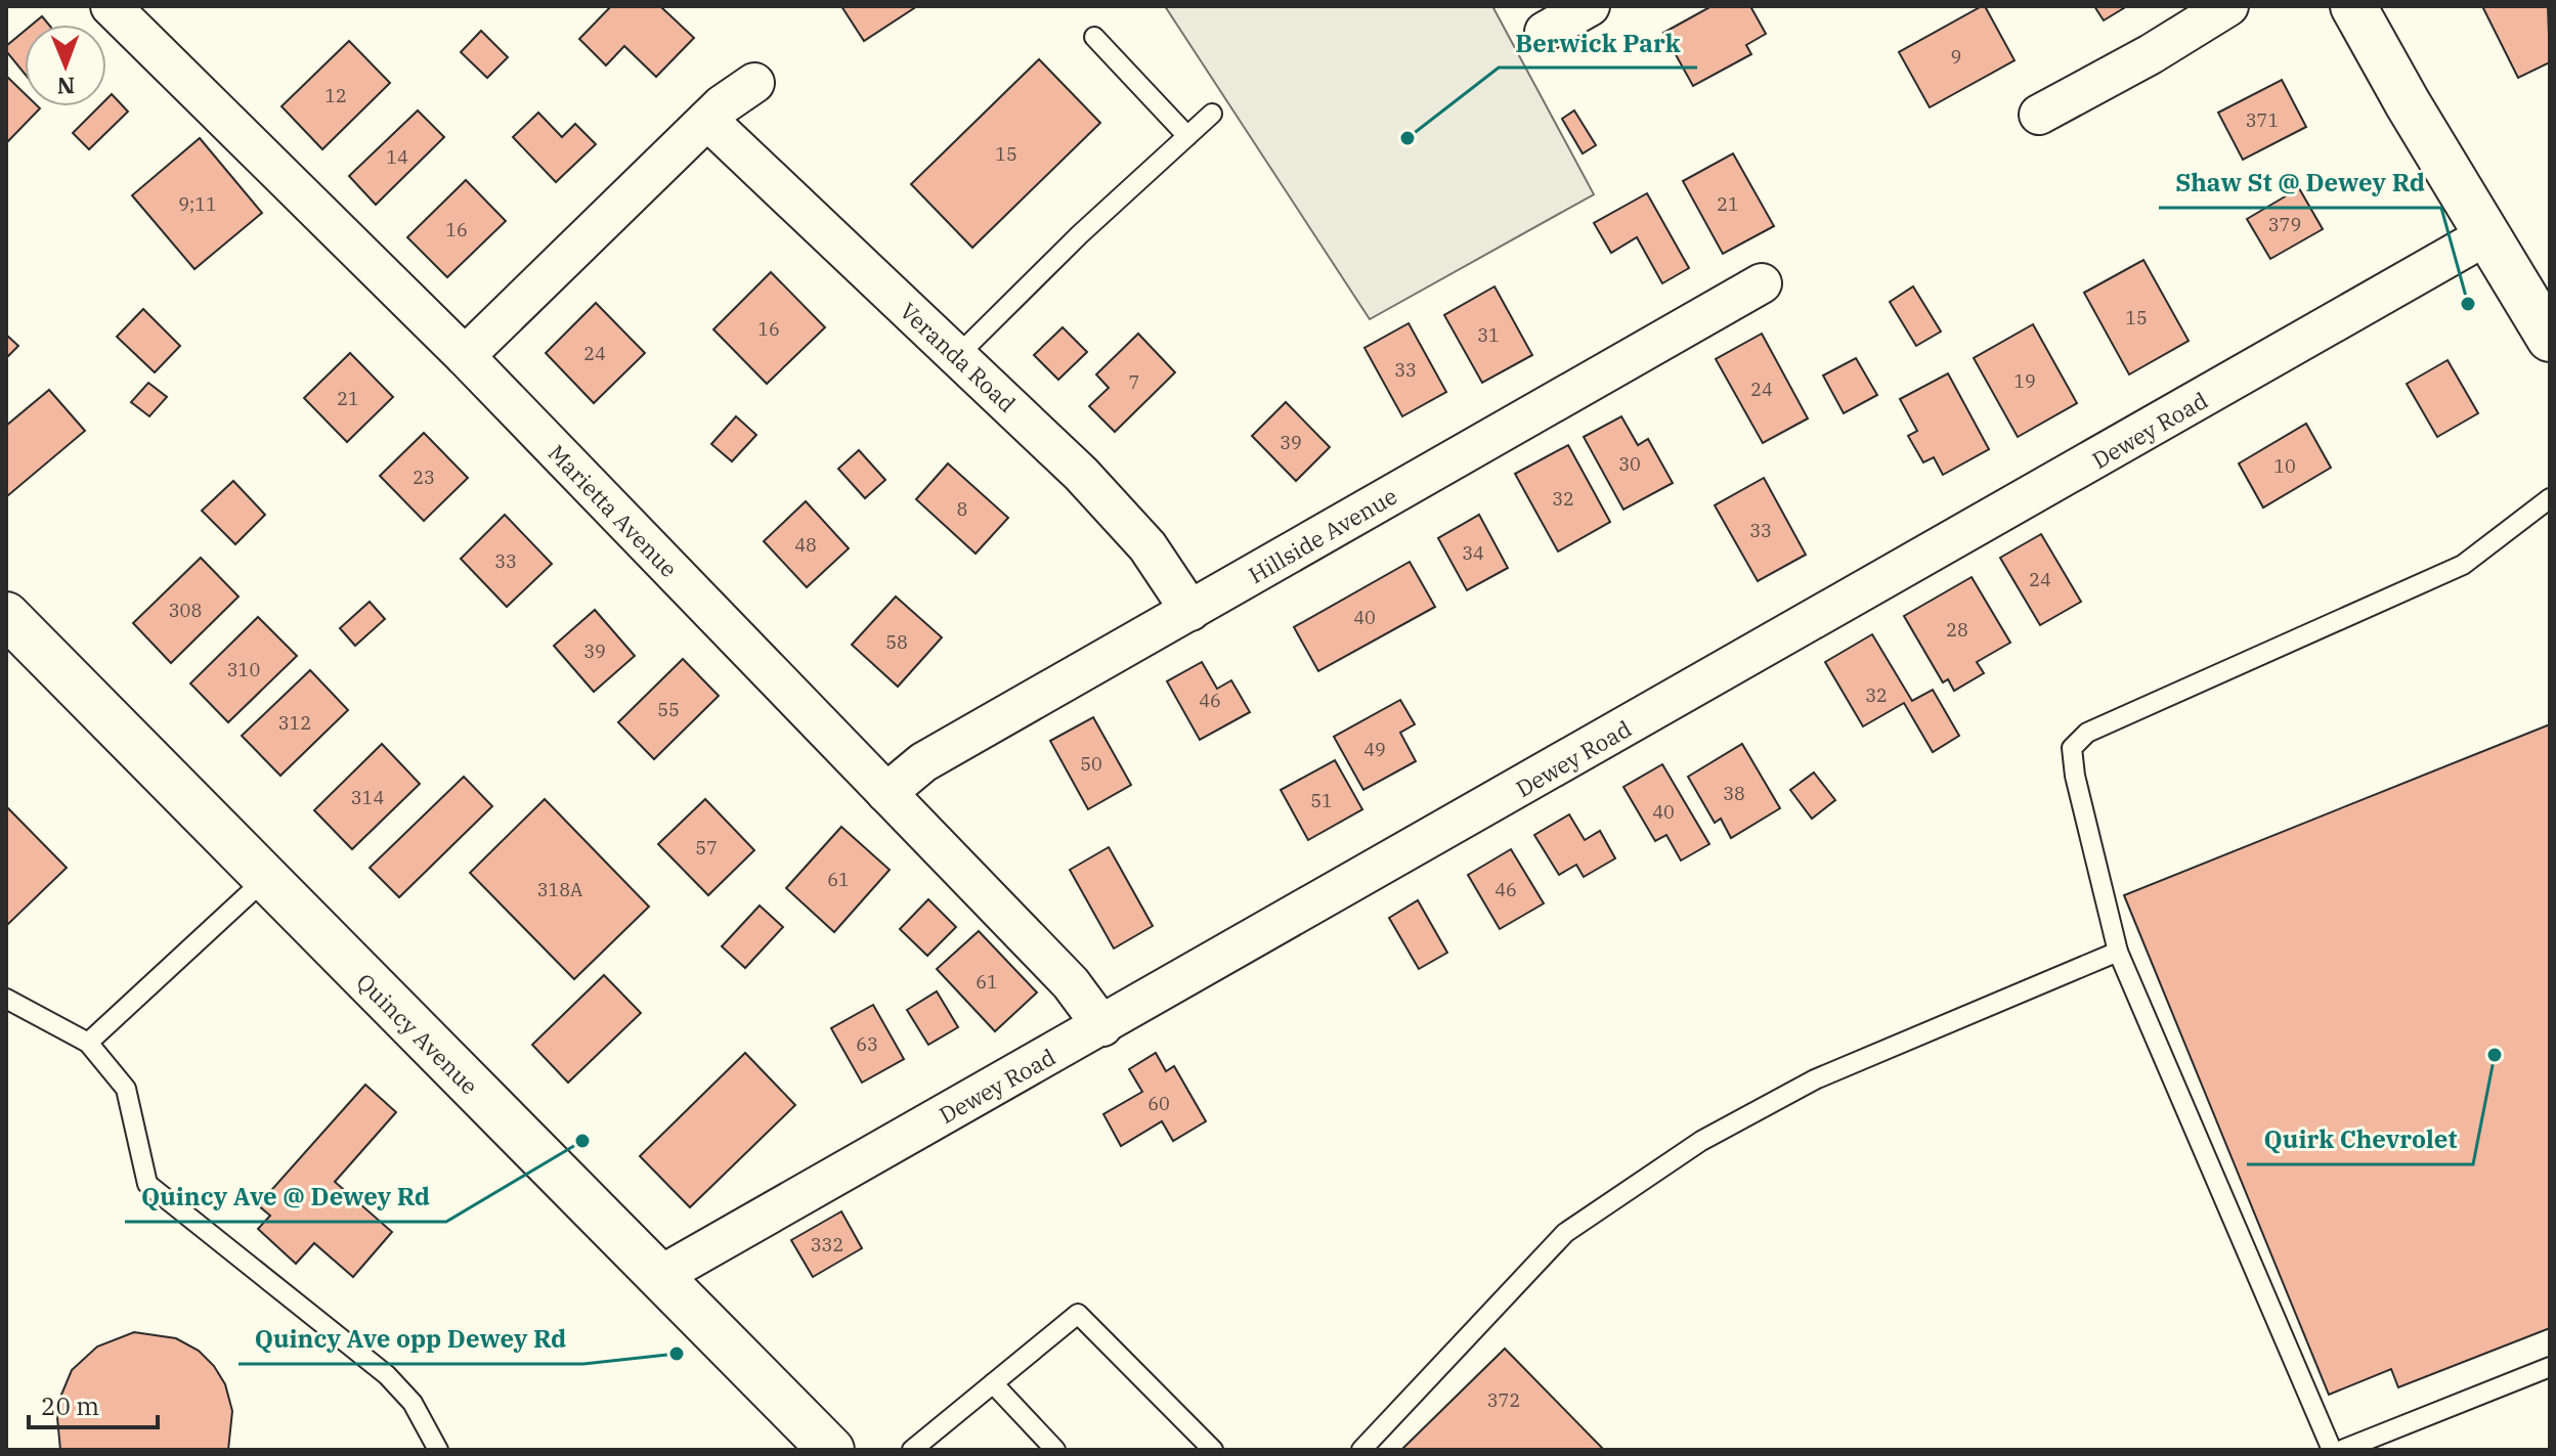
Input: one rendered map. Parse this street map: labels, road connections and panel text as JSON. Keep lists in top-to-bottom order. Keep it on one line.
{"streets":{"main road":["Quincy Avenue"],"street":["Veranda Road","Dewey Road","Marietta Avenue","Hillside Avenue"]},"crossings":[["Veranda Road","Hillside Avenue"],["Dewey Road","Marietta Avenue"],["Dewey Road","Quincy Avenue"],["Marietta Avenue","Hillside Avenue"]],"places":["Berwick Park","Shaw St @ Dewey Rd","Quirk Chevrolet","Quincy Ave @ Dewey Rd","Quincy Ave opp Dewey Rd"],"house_numbers":["9","12","371","15","14","9;11","21","379","16","15","16","31","24","33","19","7","24","21","39","30","10","23","32","8","33","48","34","33","24","308","40","28","58","39","310","32","46","55","312","49","50","38","314","51","40","57","61","318A","46","61","63","60","332","372"],"scale_bar":"20 m","north":"bottom"}
